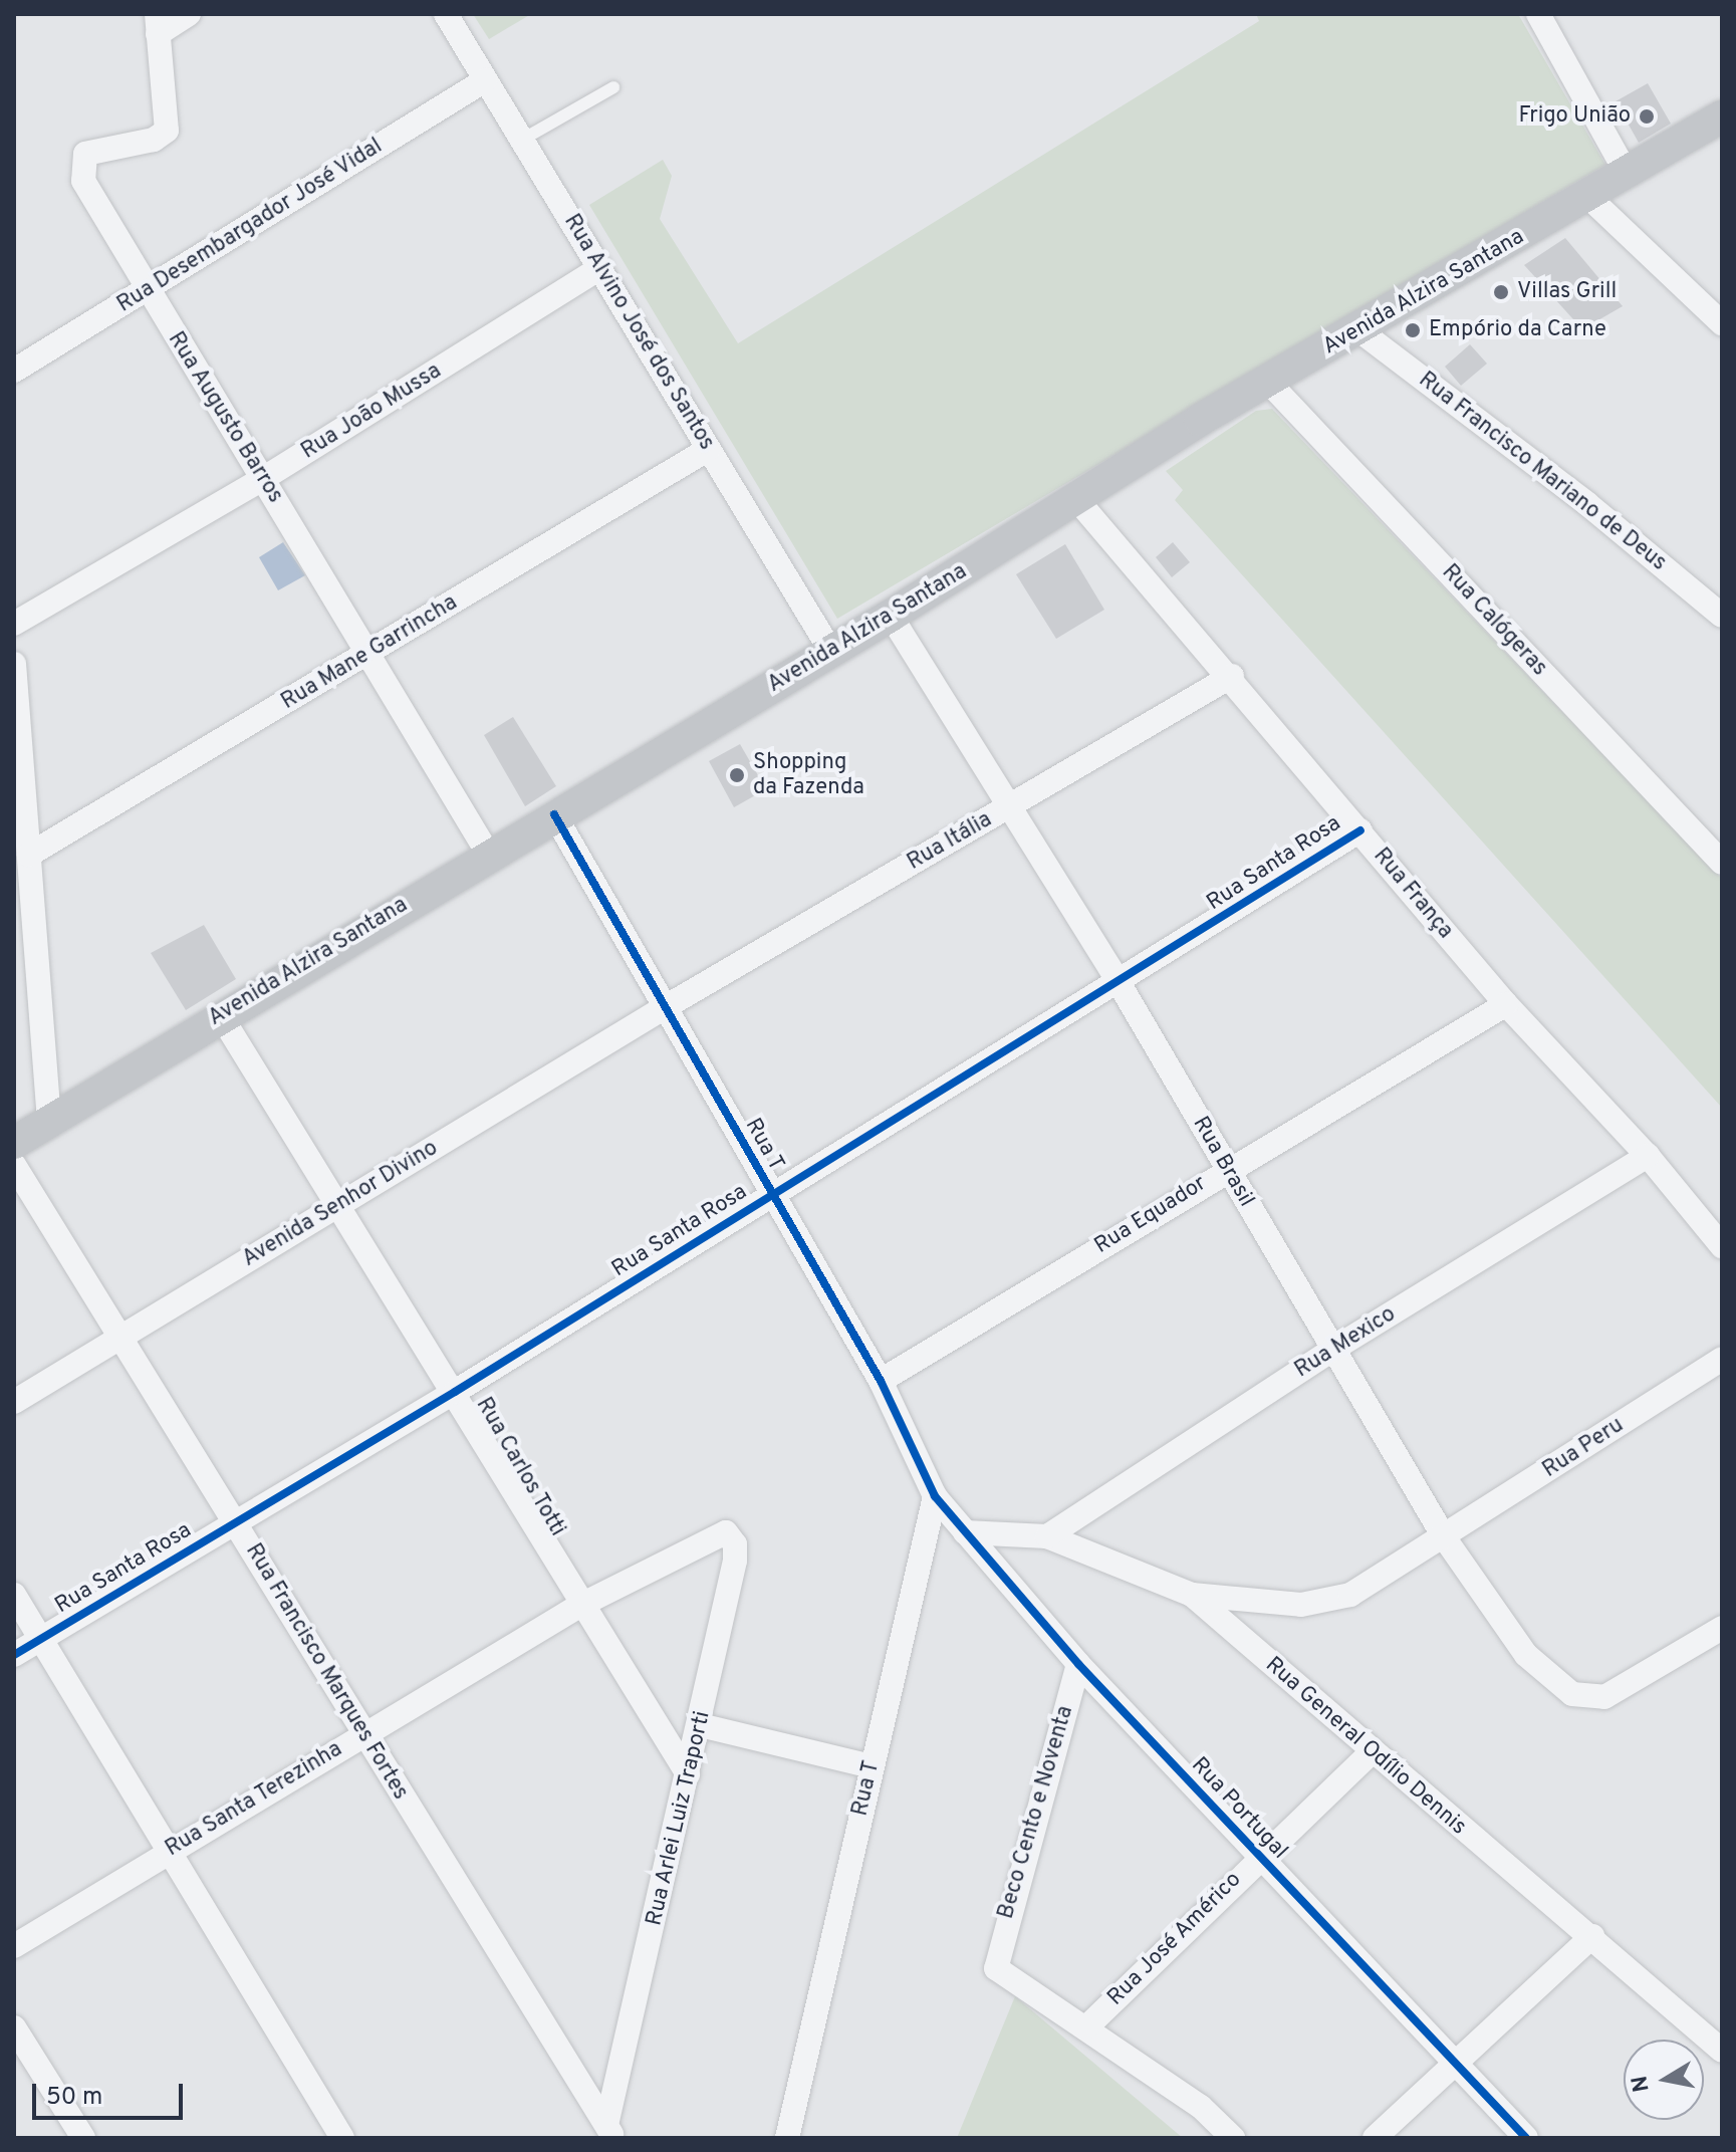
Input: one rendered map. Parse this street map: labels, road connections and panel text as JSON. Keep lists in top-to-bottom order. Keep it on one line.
{"streets":{"main road":["Avenida Alzira Santana"],"street":["Rua Desembargador José Vidal","Rua Alvino José dos Santos","Rua João Mussa","Rua Augusto Barros","Rua Francisco Mariano de Deus","Rua Calógeras","Rua Mane Garrincha","Rua Itália","Rua Santa Rosa","Rua França","Rua T","Rua Brasil","Avenida Senhor Divino","Rua Equador","Rua Mexico","Rua Peru","Rua Carlos Totti","Rua Francisco Marques Fortes","Rua General Odílio Dennis","Rua Santa Terezinha","Rua Portugal","Beco Cento e Noventa","Rua Arlei Luiz Traporti","Rua José Américo"]},"crossings":[["Rua Desembargador José Vidal","Rua Alvino José dos Santos"],["Rua Desembargador José Vidal","Rua Augusto Barros"],["Avenida Alzira Santana","Rua Alvino José dos Santos"],["Avenida Alzira Santana","Rua Augusto Barros"],["Avenida Alzira Santana","Rua Francisco Mariano de Deus"],["Avenida Alzira Santana","Rua Calógeras"],["Avenida Alzira Santana","Rua França"],["Avenida Alzira Santana","Rua T"],["Avenida Alzira Santana","Rua Brasil"],["Avenida Alzira Santana","Rua Carlos Totti"],["Rua Alvino José dos Santos","Rua João Mussa"],["Rua Alvino José dos Santos","Rua Mane Garrincha"],["Rua João Mussa","Rua Augusto Barros"],["Rua Augusto Barros","Rua Mane Garrincha"],["Rua Itália","Rua França"],["Rua Itália","Rua T"],["Rua Itália","Rua Brasil"],["Rua Itália","Avenida Senhor Divino"],["Rua Santa Rosa","Rua França"],["Rua Santa Rosa","Rua T"],["Rua Santa Rosa","Rua Brasil"],["Rua Santa Rosa","Rua Carlos Totti"],["Rua Santa Rosa","Rua Francisco Marques Fortes"],["Rua França","Rua Equador"],["Rua França","Rua Mexico"],["Rua T","Avenida Senhor Divino"],["Rua T","Rua Equador"],["Rua T","Rua Portugal"],["Rua Brasil","Rua Equador"],["Rua Brasil","Rua Mexico"],["Rua Brasil","Rua Peru"],["Avenida Senhor Divino","Rua Carlos Totti"],["Avenida Senhor Divino","Rua Francisco Marques Fortes"],["Rua Mexico","Rua General Odílio Dennis"],["Rua Peru","Rua General Odílio Dennis"],["Rua Carlos Totti","Rua Santa Terezinha"],["Rua Carlos Totti","Rua Arlei Luiz Traporti"],["Rua Francisco Marques Fortes","Rua Santa Terezinha"],["Rua Francisco Marques Fortes","Rua Arlei Luiz Traporti"],["Rua General Odílio Dennis","Rua Portugal"],["Rua General Odílio Dennis","Rua José Américo"],["Rua Santa Terezinha","Rua Arlei Luiz Traporti"],["Rua Portugal","Beco Cento e Noventa"],["Rua Portugal","Rua José Américo"],["Beco Cento e Noventa","Rua José Américo"]],"places":["Frigo União","Villas Grill","Empório da Carne","Shopping da Fazenda"],"scale_bar":"50 m","north":"left"}
